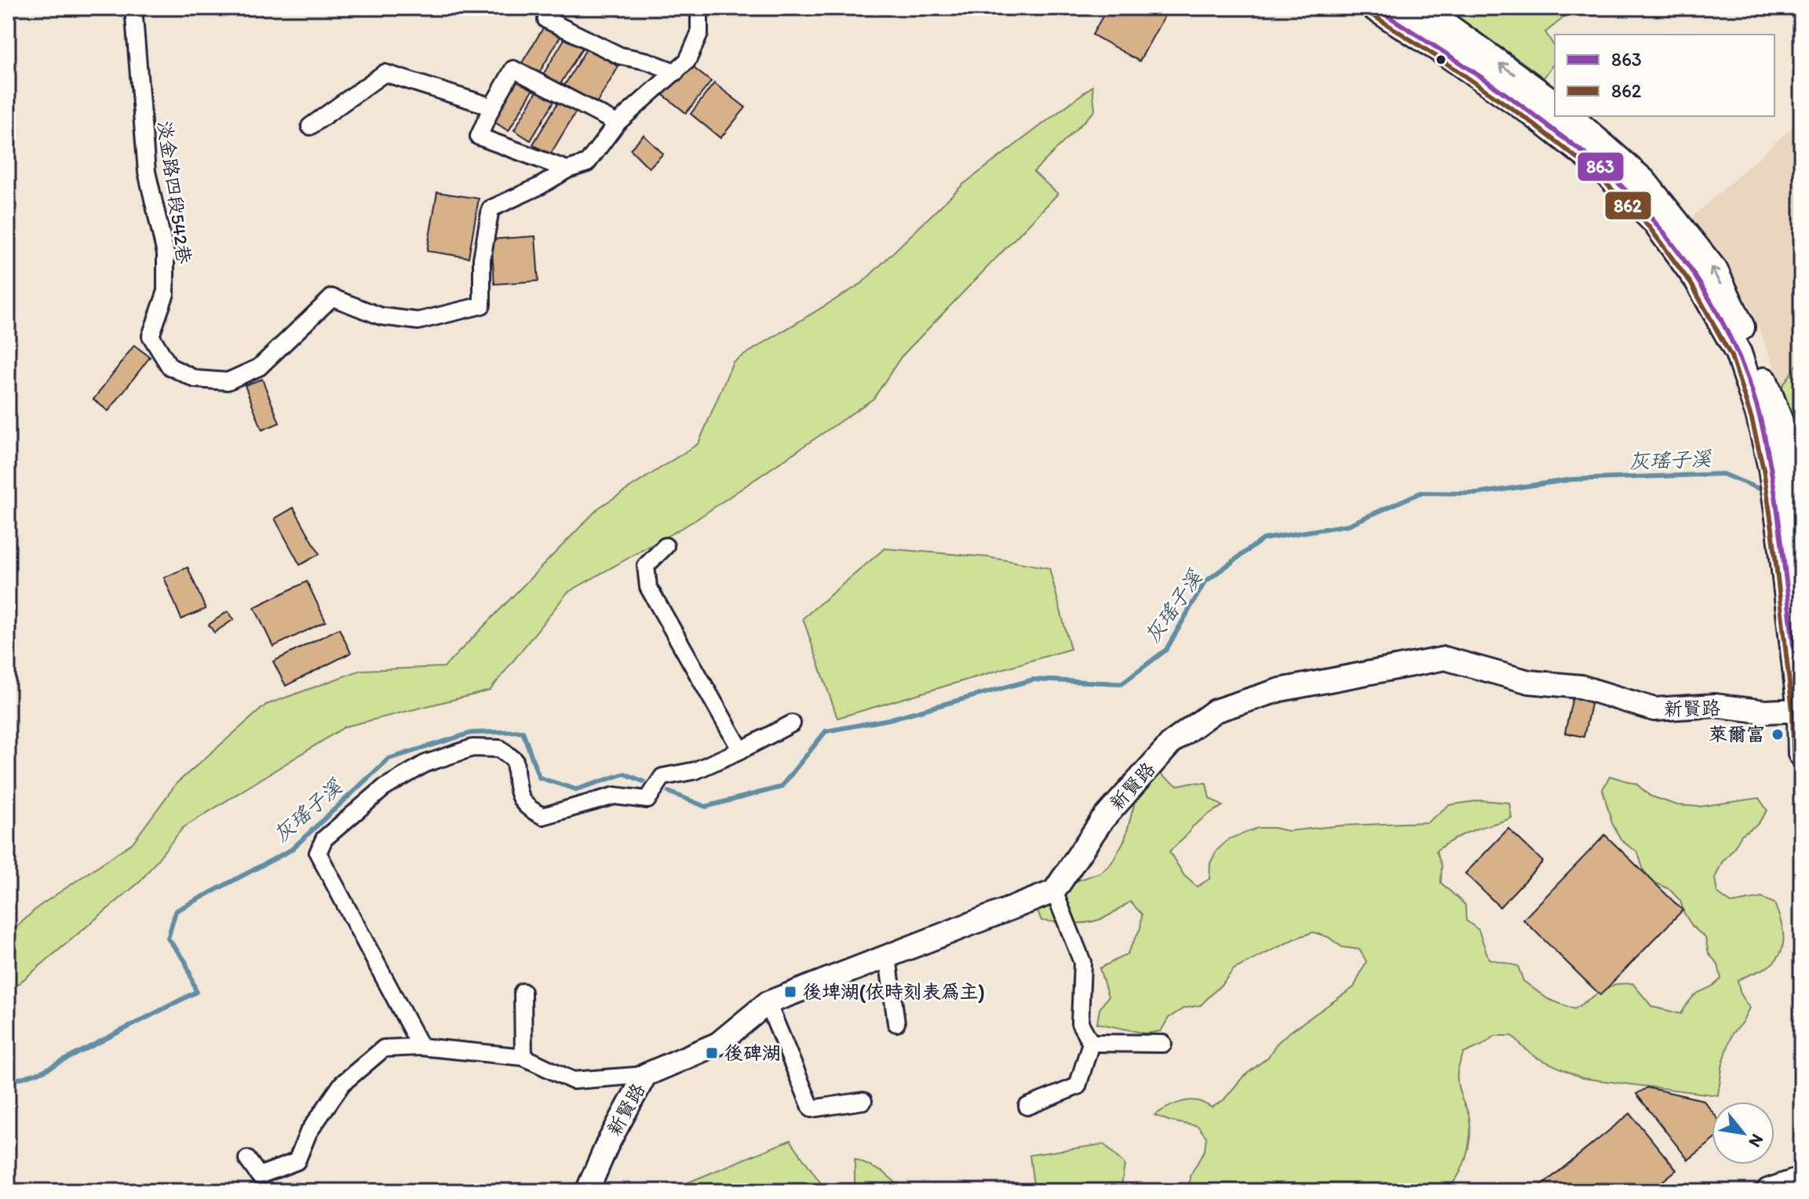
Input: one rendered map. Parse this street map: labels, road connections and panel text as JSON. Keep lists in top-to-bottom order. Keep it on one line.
{"streets":{"street":["淡金路四段542巷","新賢路"]},"water":["灰瑤子溪"],"places":{"other":["萊爾富"],"transit":["後埤湖(依時刻表為主)","後碑湖"]},"lines":["transit line 863","transit line 862"],"legend":["863","862"],"north":"bottom right"}
